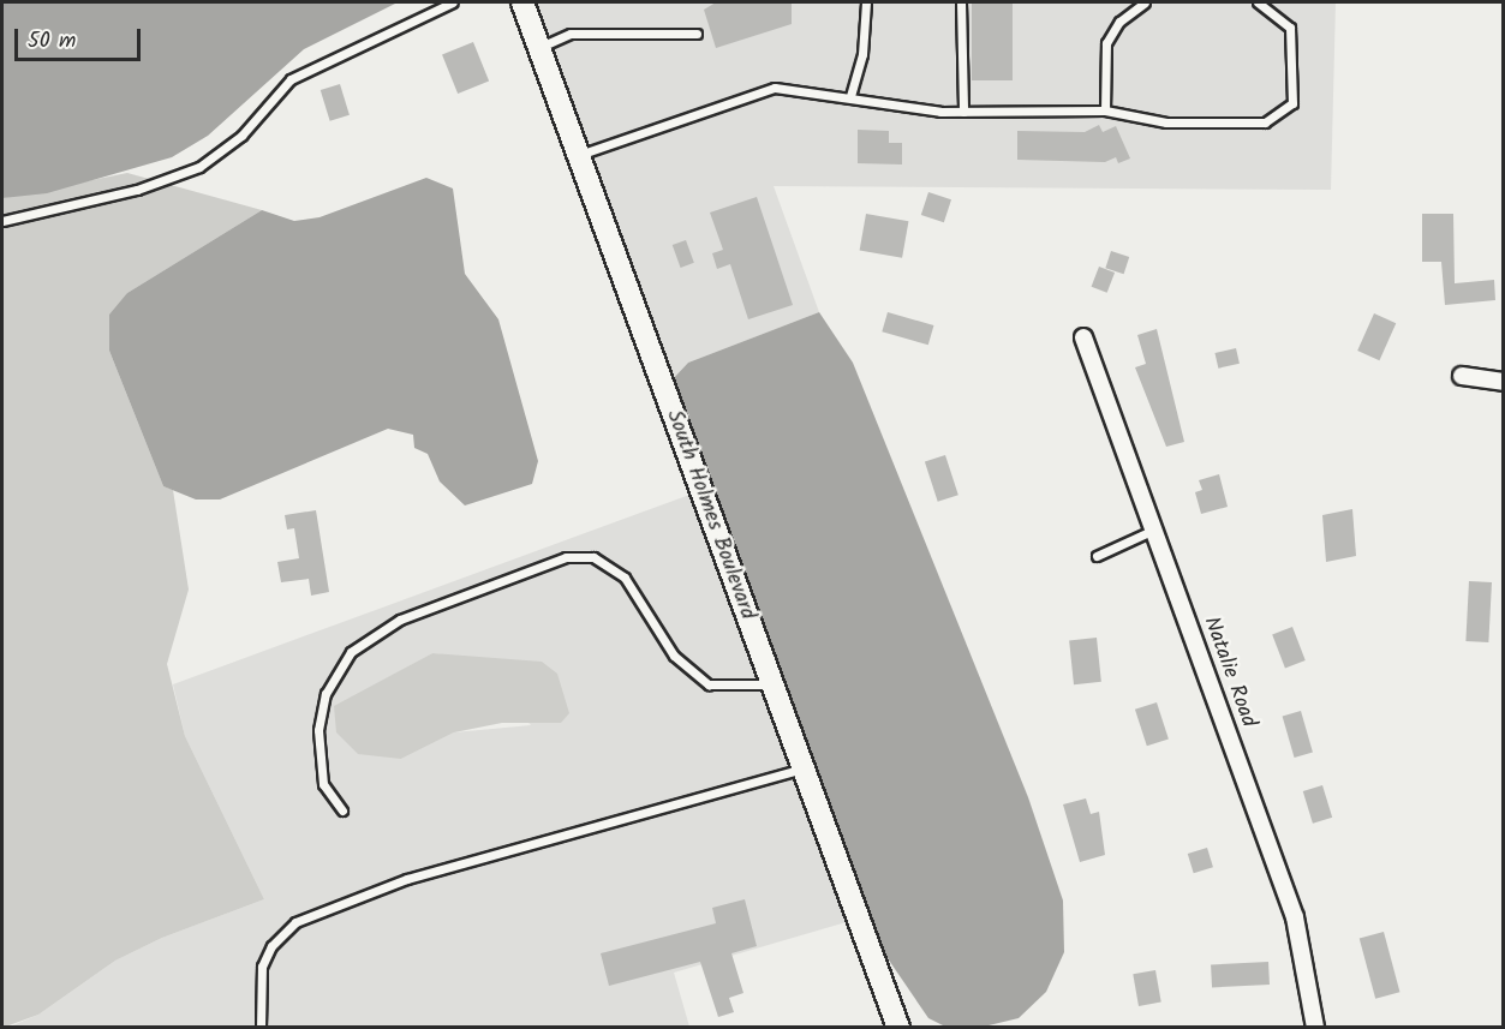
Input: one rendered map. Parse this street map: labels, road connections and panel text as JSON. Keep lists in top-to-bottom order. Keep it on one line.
{"streets":{"main road":["South Holmes Boulevard"],"street":["Natalie Road"]},"scale_bar":"50 m"}
